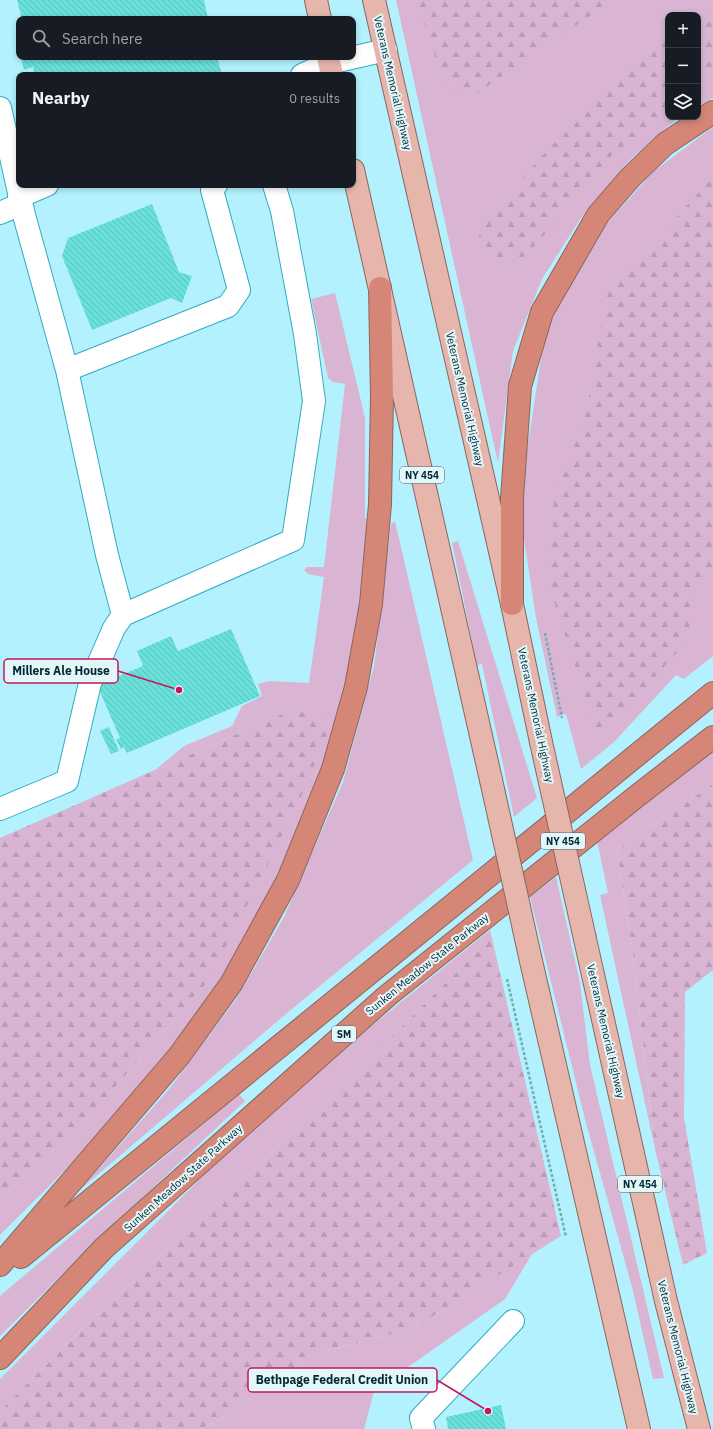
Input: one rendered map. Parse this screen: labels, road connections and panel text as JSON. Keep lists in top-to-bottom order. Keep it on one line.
{"streets":{"highway":["Sunken Meadow State Parkway","SM"],"main road":["Veterans Memorial Highway","NY 454"]},"places":["Millers Ale House","Bethpage Federal Credit Union"],"page":{"map_buttons":["+","−"],"search":"Search here","heading":["Nearby","0 results"]}}
